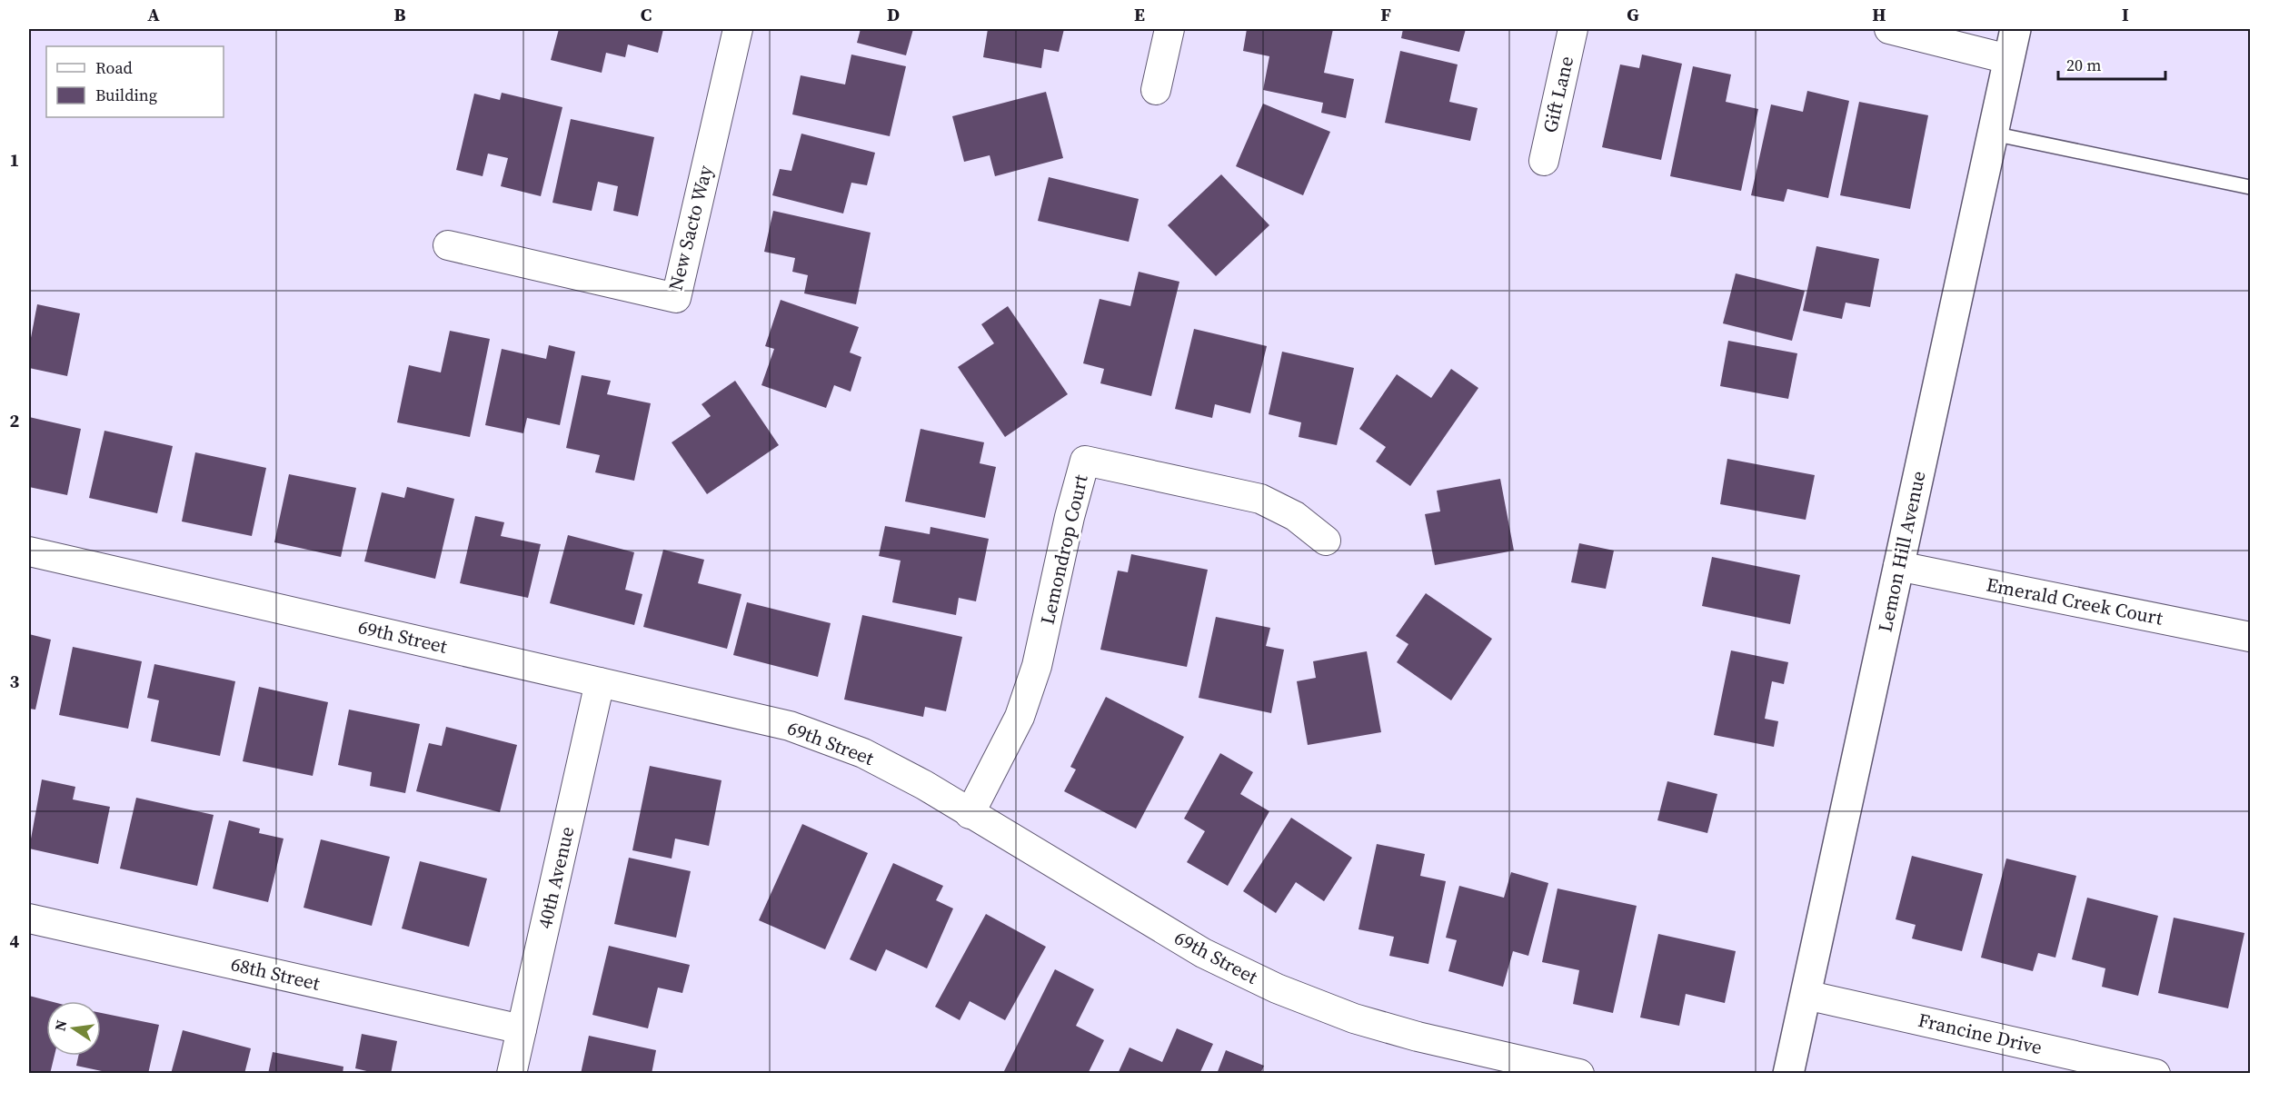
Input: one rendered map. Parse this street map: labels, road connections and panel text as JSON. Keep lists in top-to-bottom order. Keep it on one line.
{"streets":{"street":["Gift Lane","New Sacto Way","Lemondrop Court","Lemon Hill Avenue","Emerald Creek Court","69th Street","40th Avenue","68th Street","Francine Drive"]},"crossings":[["Lemondrop Court","69th Street"],["Lemon Hill Avenue","Emerald Creek Court"],["Lemon Hill Avenue","Francine Drive"],["69th Street","40th Avenue"],["40th Avenue","68th Street"]],"legend":["Road","Building"],"scale_bar":"20 m","north":"left","grid":{"columns":["A","B","C","D","E","F","G","H","I"],"rows":["1","2","3","4"]}}
